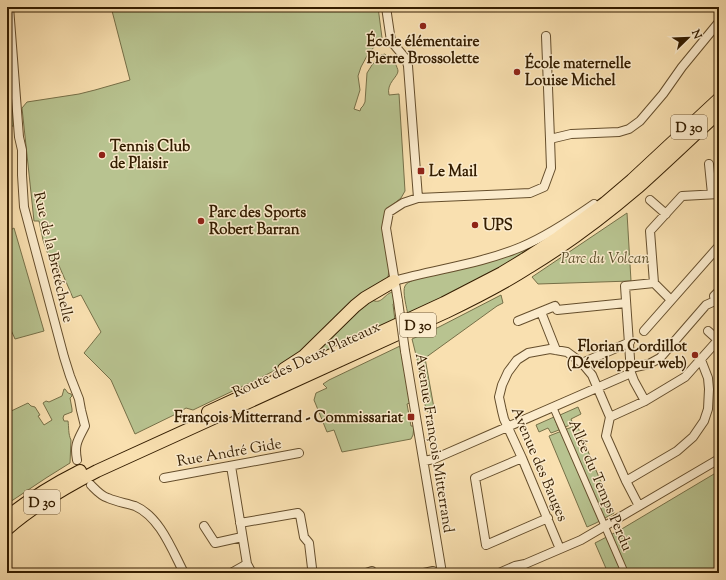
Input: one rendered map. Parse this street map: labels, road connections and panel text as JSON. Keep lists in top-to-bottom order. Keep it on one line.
{"streets":{"main road":["D 30","Route des Deux Plateaux"],"street":["Rue de la Bretéchelle","Avenue François Mitterrand","Rue André Gide","Avenue des Bauges","Allée du Temps Perdu"]},"crossings":[["Route des Deux Plateaux","Avenue François Mitterrand"]],"parks":["Parc du Volcan"],"places":{"other":["École élémentaire Pierre Brossolette","École maternelle Louise Michel","Tennis Club de Plaisir","Parc des Sports Robert Barran","UPS","Florian Cordillot (Développeur web)"],"transit":["Le Mail","François Mitterrand - Commissariat"]},"north":"top right"}
